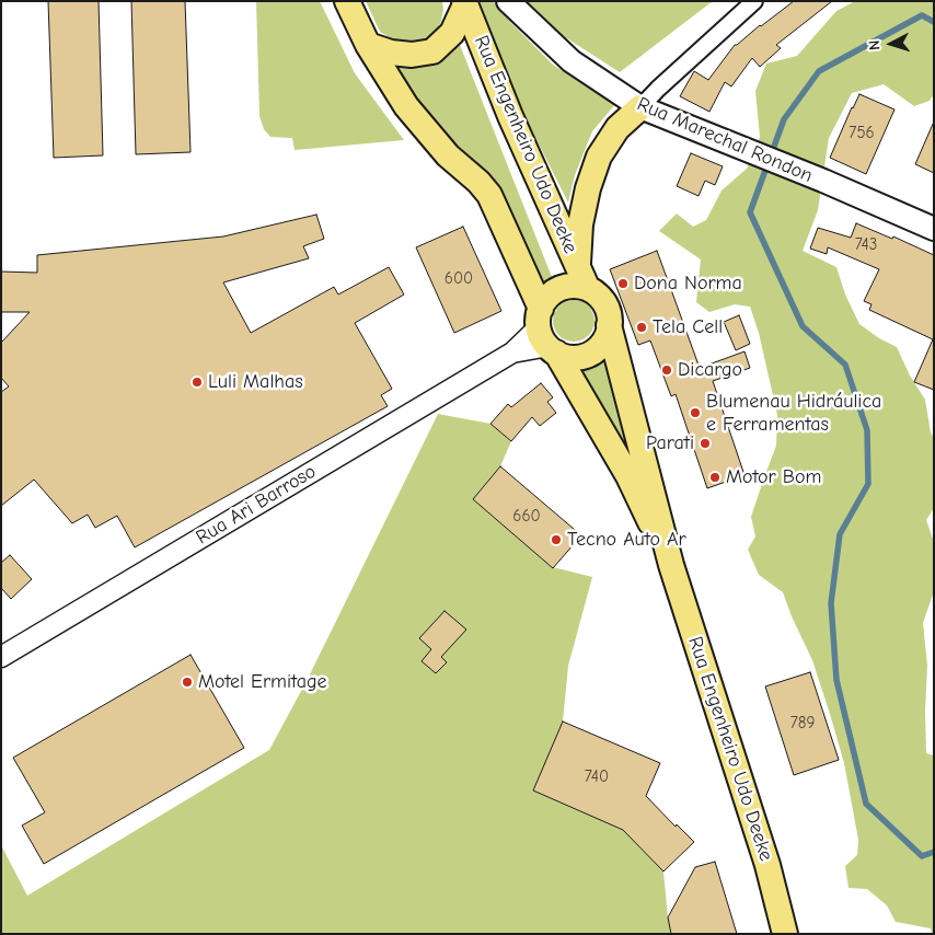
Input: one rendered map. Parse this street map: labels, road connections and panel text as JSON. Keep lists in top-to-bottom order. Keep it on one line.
{"streets":{"main road":["Rua Marechal Rondon","Rua Engenheiro Udo Deeke"],"street":["Rua Ari Barroso"]},"crossings":[["Rua Engenheiro Udo Deeke","Rua Ari Barroso"]],"places":["Dona Norma","Tela Cell","Dicargo","Luli Malhas","Blumenau Hidráulica e Ferramentas","Parati","Motor Bom","Tecno Auto Ar","Motel Ermitage"],"house_numbers":["756","743","600","660","789","740"],"north":"left"}
